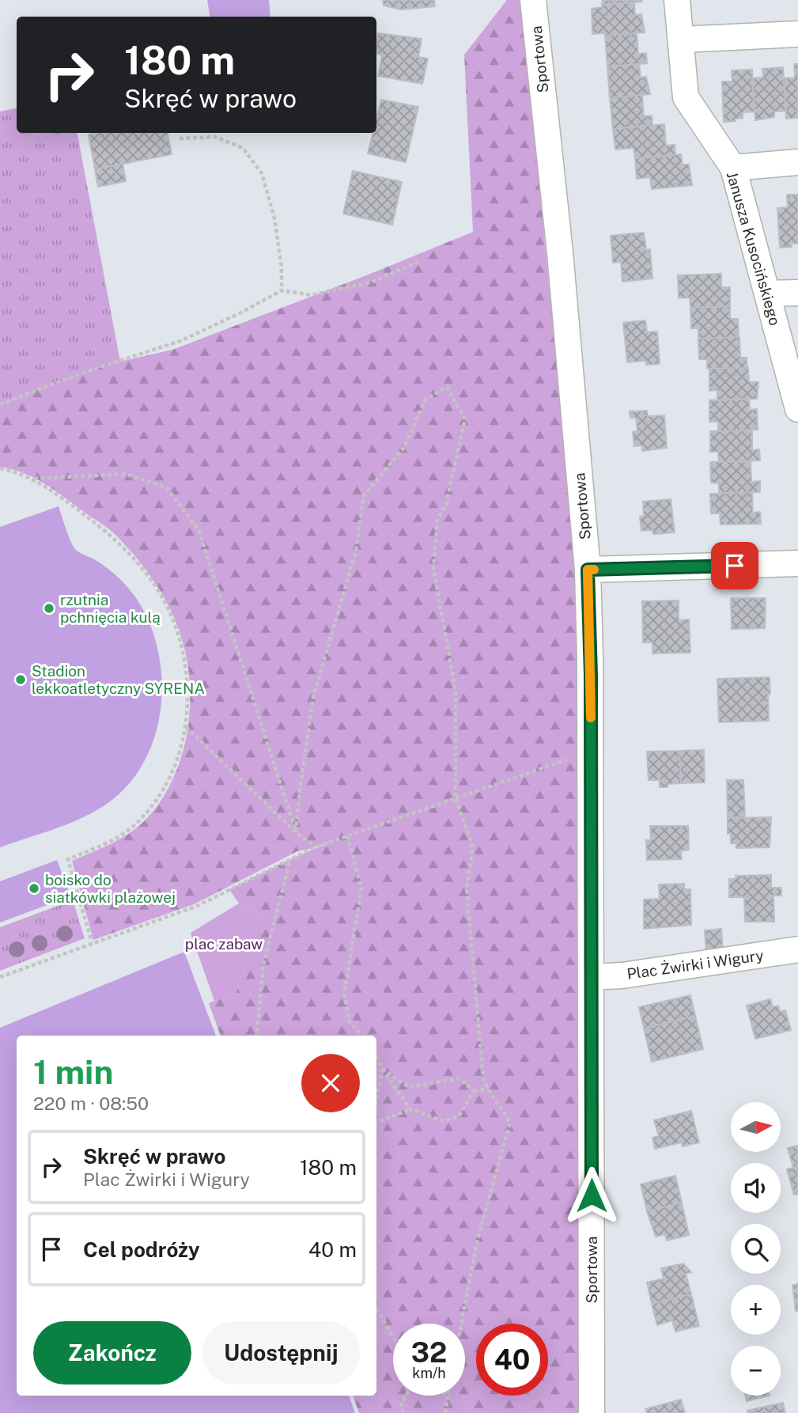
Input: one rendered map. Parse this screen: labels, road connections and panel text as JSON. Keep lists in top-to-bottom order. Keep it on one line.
{"streets":{"street":["Sportowa","Janusza Kusocińskiego","Plac Żwirki i Wigury"]},"crossings":[["Sportowa","Plac Żwirki i Wigury"]],"parks":["plac zabaw"],"places":["rzutnia pchnięcia kulą","Stadion lekkoatletyczny SYRENA","boisko do siatkówki plażowej"],"north":"right","page":{"turn":["180 m","Skręć w prawo"],"heading":["1 min","220 m · 08:50"],"map_buttons":["+","−"],"list":[{"name":"Skręć w prawo","note":"Plac Żwirki i Wigury","value":"180 m"},{"name":"Cel podróży","value":"40 m"}],"buttons":["Zakończ","Udostępnij"],"speed":"32 km/h","limit":"40"}}
